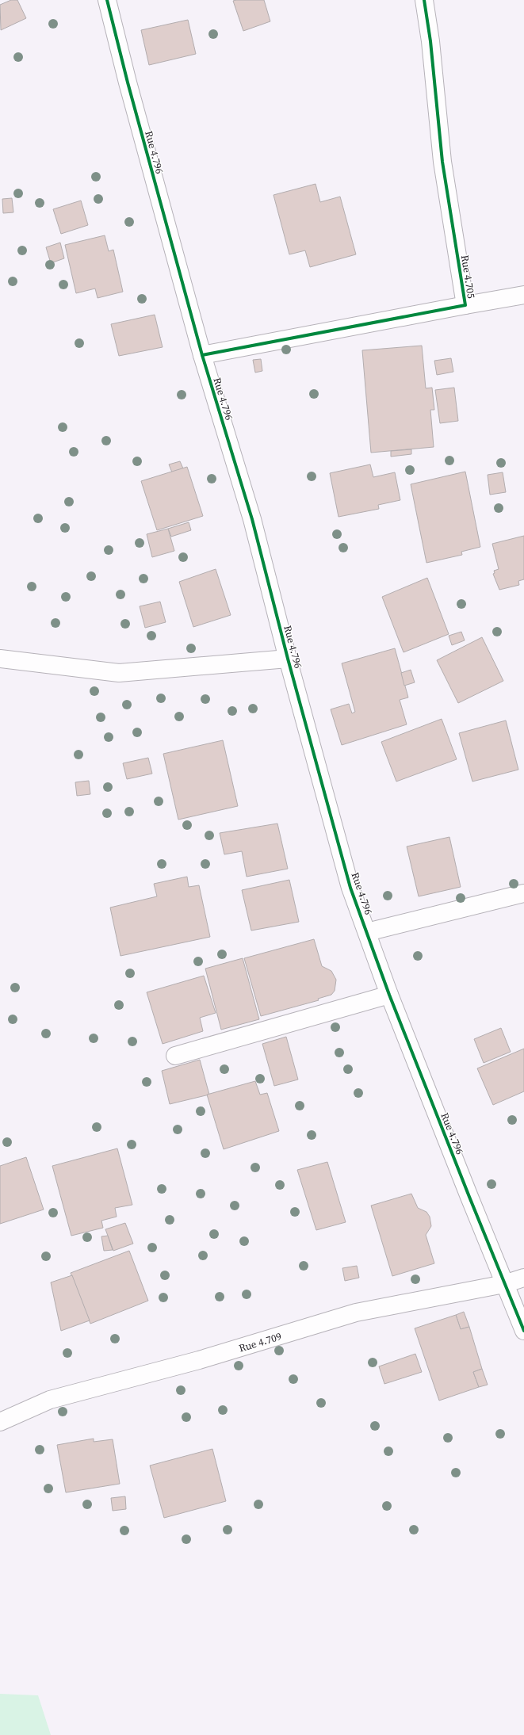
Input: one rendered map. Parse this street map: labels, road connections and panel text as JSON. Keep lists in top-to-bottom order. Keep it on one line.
{"streets":{"street":["Rue 4.796","Rue 4.705","Rue 4.709"]},"crossings":[["Rue 4.796","Rue 4.705"],["Rue 4.796","Rue 4.709"]]}
